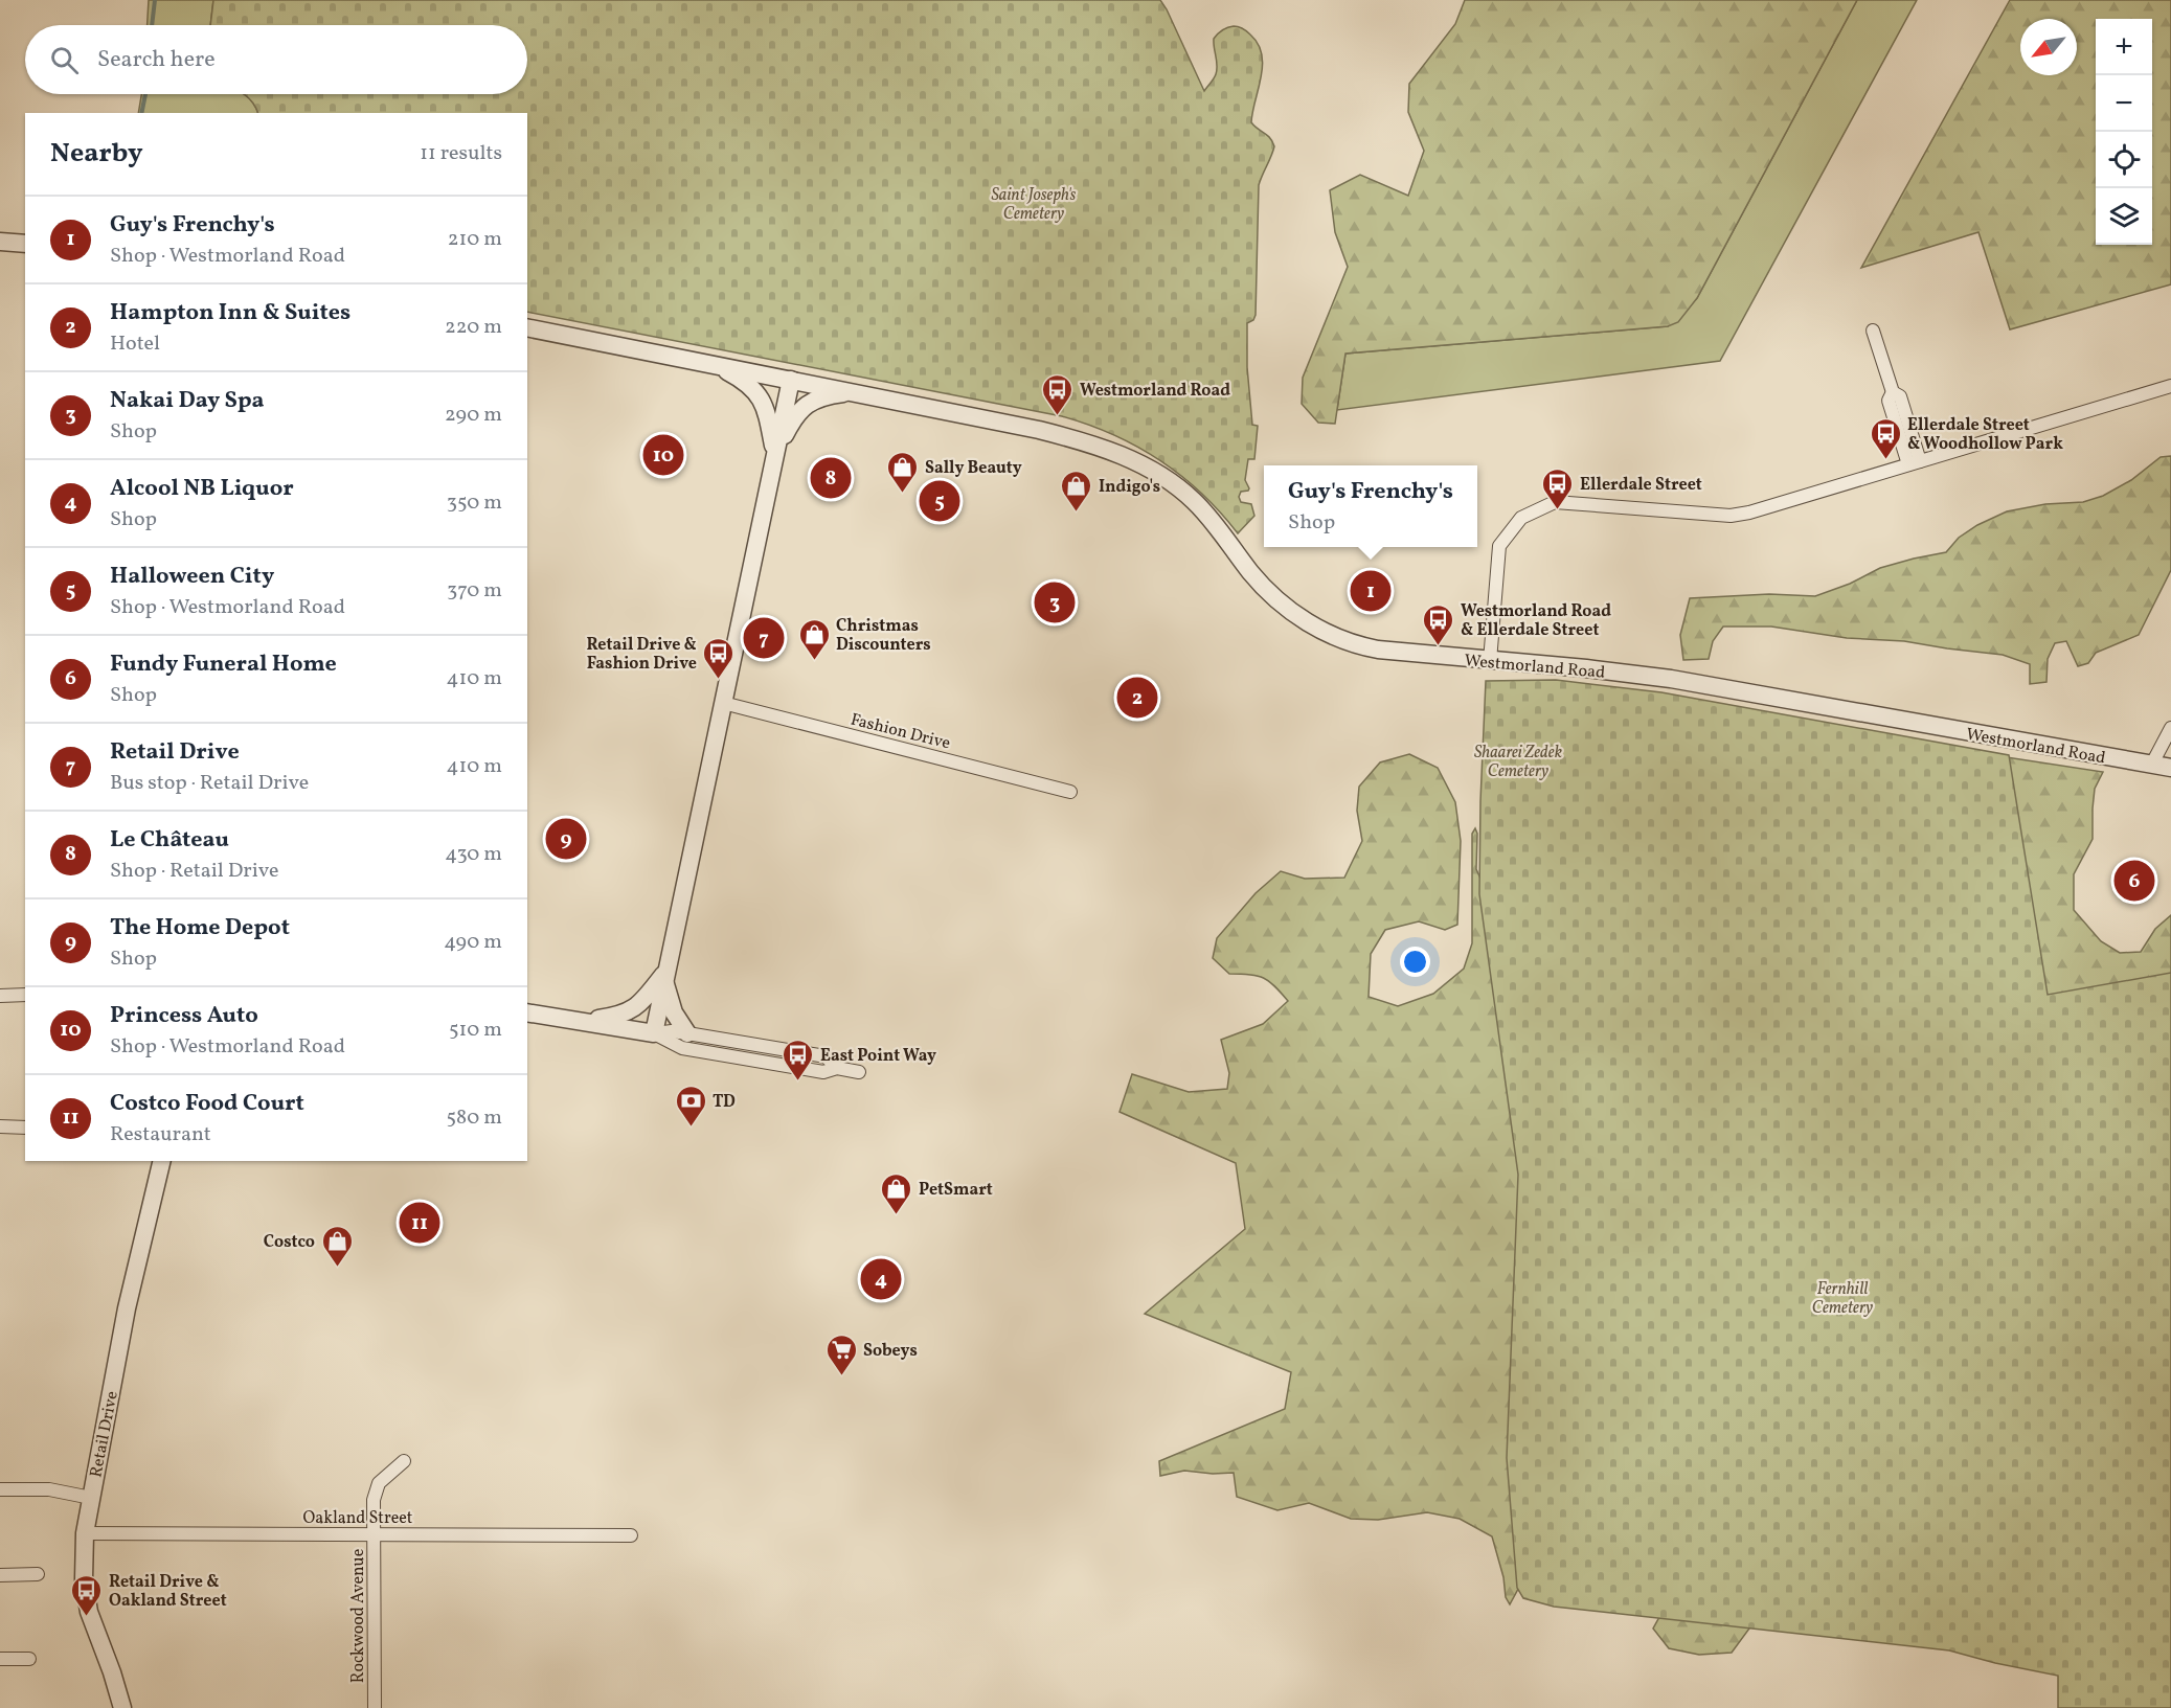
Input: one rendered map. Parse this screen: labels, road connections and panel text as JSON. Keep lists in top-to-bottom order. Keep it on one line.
{"streets":{"street":["Westmorland Road","Fashion Drive","Retail Drive","Oakland Street","Rockwood Avenue"]},"crossings":[["Retail Drive","Oakland Street"],["Oakland Street","Rockwood Avenue"]],"parks":["Saint Joseph's Cemetery","Shaarei Zedek Cemetery","Fernhill Cemetery"],"places":{"bus stop":["Westmorland Road","Ellerdale Street & Woodhollow Park","Ellerdale Street","Westmorland Road & Ellerdale Street","Retail Drive & Fashion Drive","East Point Way","Retail Drive & Oakland Street"],"shop":["Sally Beauty","Indigo's","Christmas Discounters","PetSmart","Costco"],"bank":["TD"],"supermarket":["Sobeys"]},"north":"bottom left","page":{"map_buttons":["+","−"],"search":"Search here","heading":["Nearby","11 results"],"list":[{"mark":"1","name":"Guy's Frenchy's","note":"Shop · Westmorland Road","value":"210 m"},{"mark":"2","name":"Hampton Inn & Suites","note":"Hotel","value":"220 m"},{"mark":"3","name":"Nakai Day Spa","note":"Shop","value":"290 m"},{"mark":"4","name":"Alcool NB Liquor","note":"Shop","value":"350 m"},{"mark":"5","name":"Halloween City","note":"Shop · Westmorland Road","value":"370 m"},{"mark":"6","name":"Fundy Funeral Home","note":"Shop","value":"410 m"},{"mark":"7","name":"Retail Drive","note":"Bus stop · Retail Drive","value":"410 m"},{"mark":"8","name":"Le Château","note":"Shop · Retail Drive","value":"430 m"},{"mark":"9","name":"The Home Depot","note":"Shop","value":"490 m"},{"mark":"10","name":"Princess Auto","note":"Shop · Westmorland Road","value":"510 m"},{"mark":"11","name":"Costco Food Court","note":"Restaurant","value":"580 m"}],"pins":["10","8","5","1","3","7","2","9","6","11","4"],"popup":["Guy's Frenchy's","Shop"]}}
